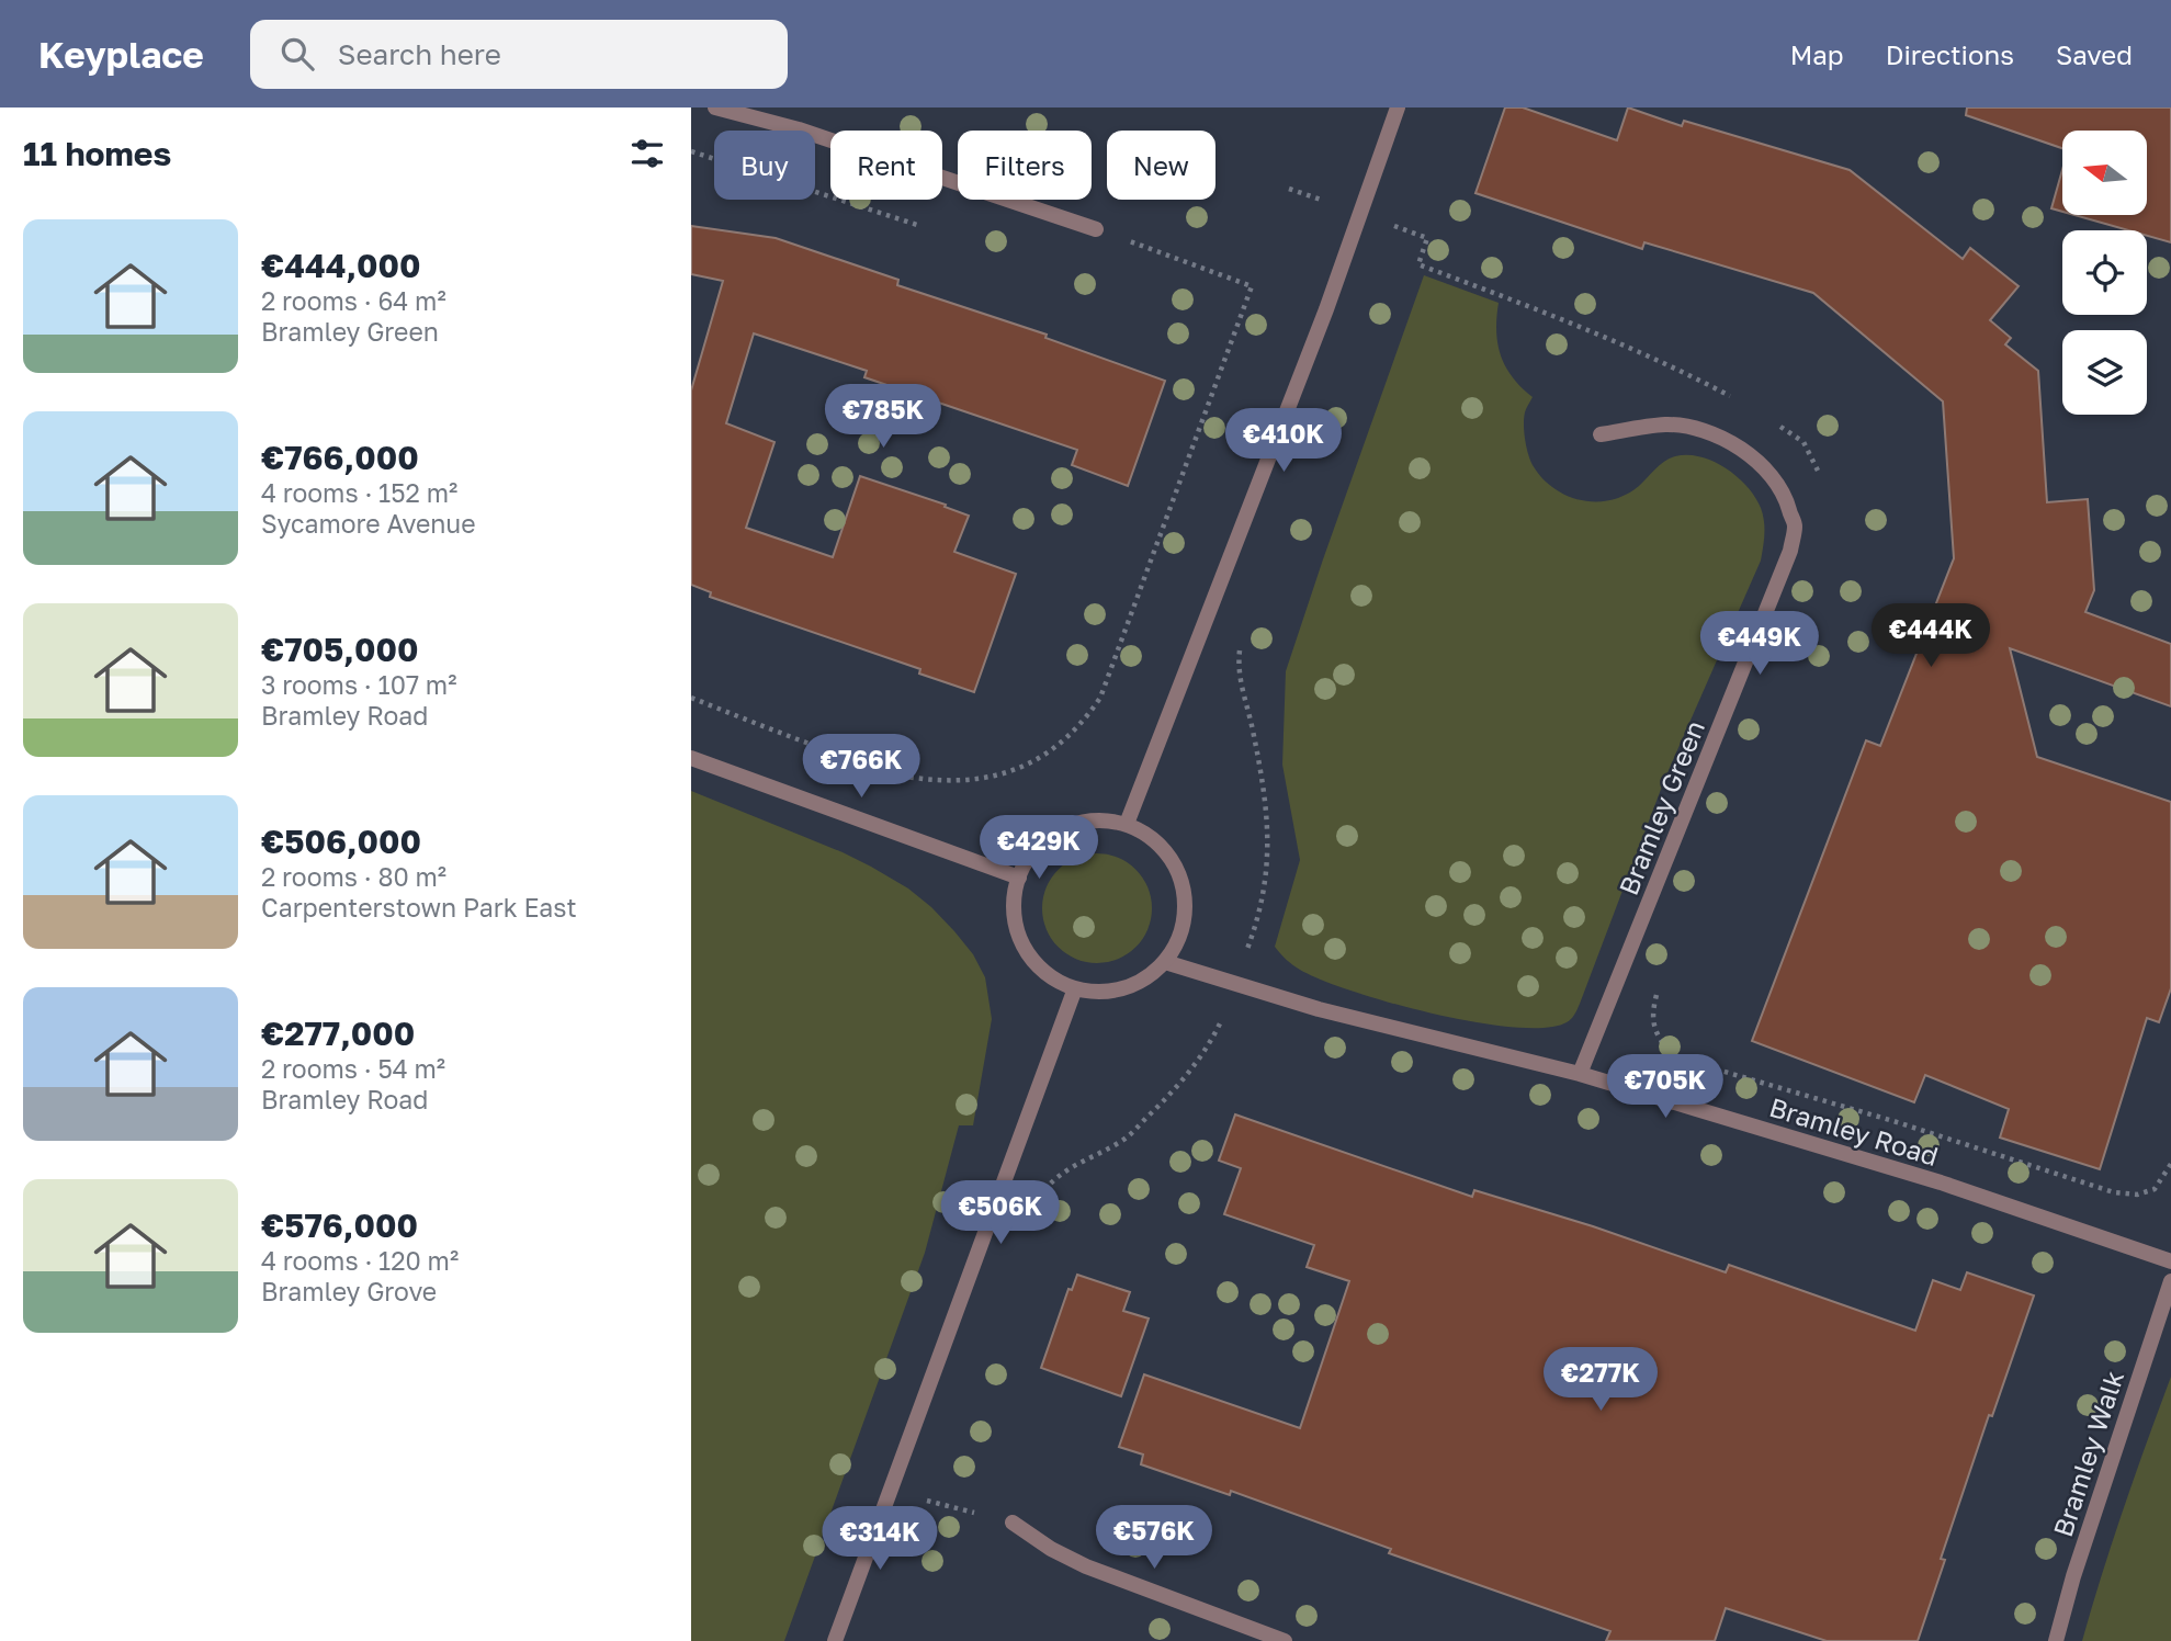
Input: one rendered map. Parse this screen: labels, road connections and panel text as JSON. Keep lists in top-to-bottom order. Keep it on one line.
{"streets":{"street":["Bramley Green","Bramley Road","Bramley Walk"]},"crossings":[["Bramley Green","Bramley Road"]],"north":"left","page":{"header":"Keyplace","search":"Search here","nav":["Map","Directions","Saved"],"heading":"11 homes","chip":["Buy","Rent","Filters","New"],"list":[{"name":"€444,000","note":"2 rooms · 64 m² · Bramley Green"},{"name":"€766,000","note":"4 rooms · 152 m² · Sycamore Avenue"},{"name":"€705,000","note":"3 rooms · 107 m² · Bramley Road"},{"name":"€506,000","note":"2 rooms · 80 m² · Carpenterstown Park East"},{"name":"€277,000","note":"2 rooms · 54 m² · Bramley Road"},{"name":"€576,000","note":"4 rooms · 120 m² · Bramley Grove"}],"price":["€785K","€410K","€444K","€449K","€766K","€429K","€705K","€506K","€277K","€576K","€314K"]}}
